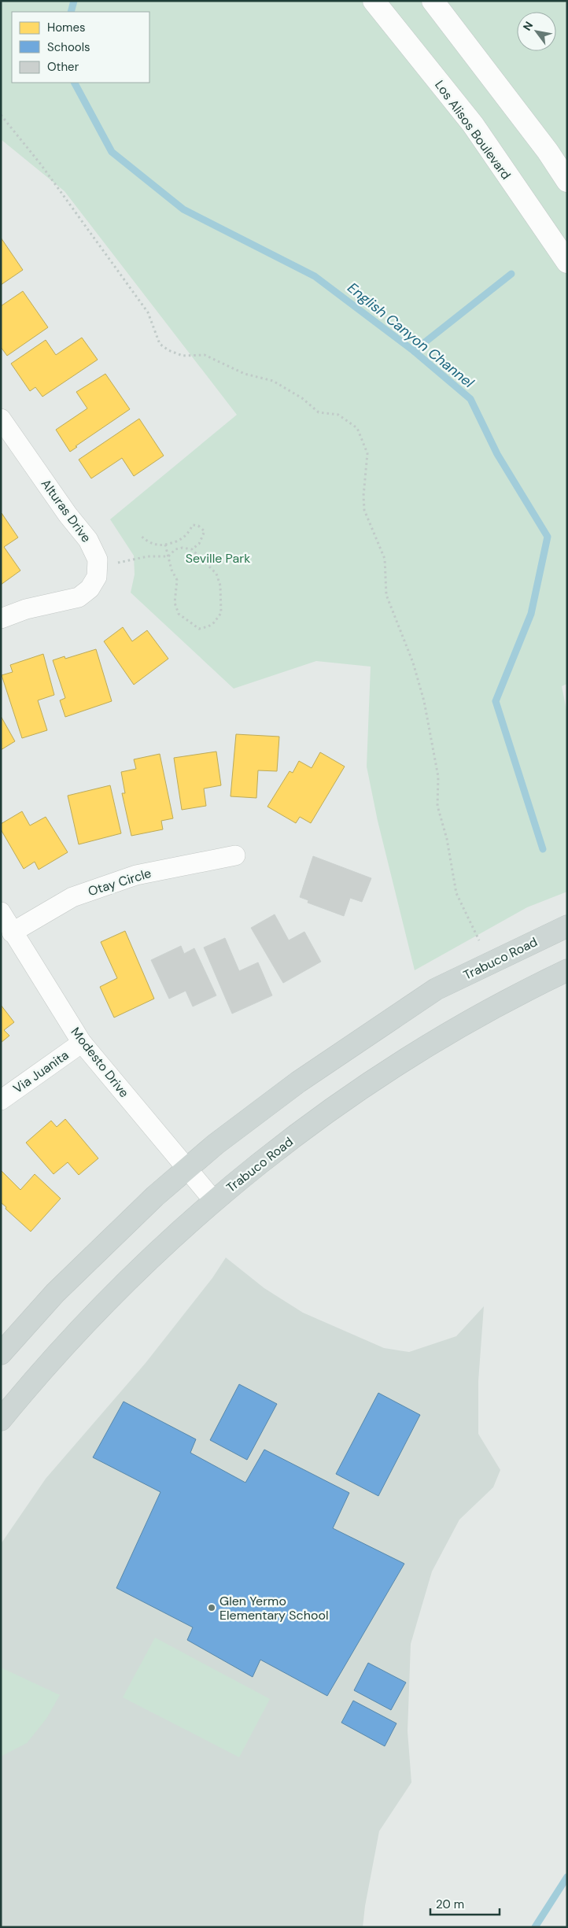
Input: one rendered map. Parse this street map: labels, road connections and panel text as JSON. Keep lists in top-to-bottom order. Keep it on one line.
{"streets":{"main road":["Los Alisos Boulevard","Trabuco Road"],"street":["Alturas Drive","Otay Circle","Modesto Drive","Via Juanita"]},"crossings":[["Otay Circle","Modesto Drive"],["Trabuco Road","Modesto Drive"],["Modesto Drive","Via Juanita"]],"water":["English Canyon Channel"],"parks":["Seville Park"],"places":["Glen Yermo Elementary School"],"legend":["Homes","Schools","Other"],"scale_bar":"20 m","north":"top left"}
